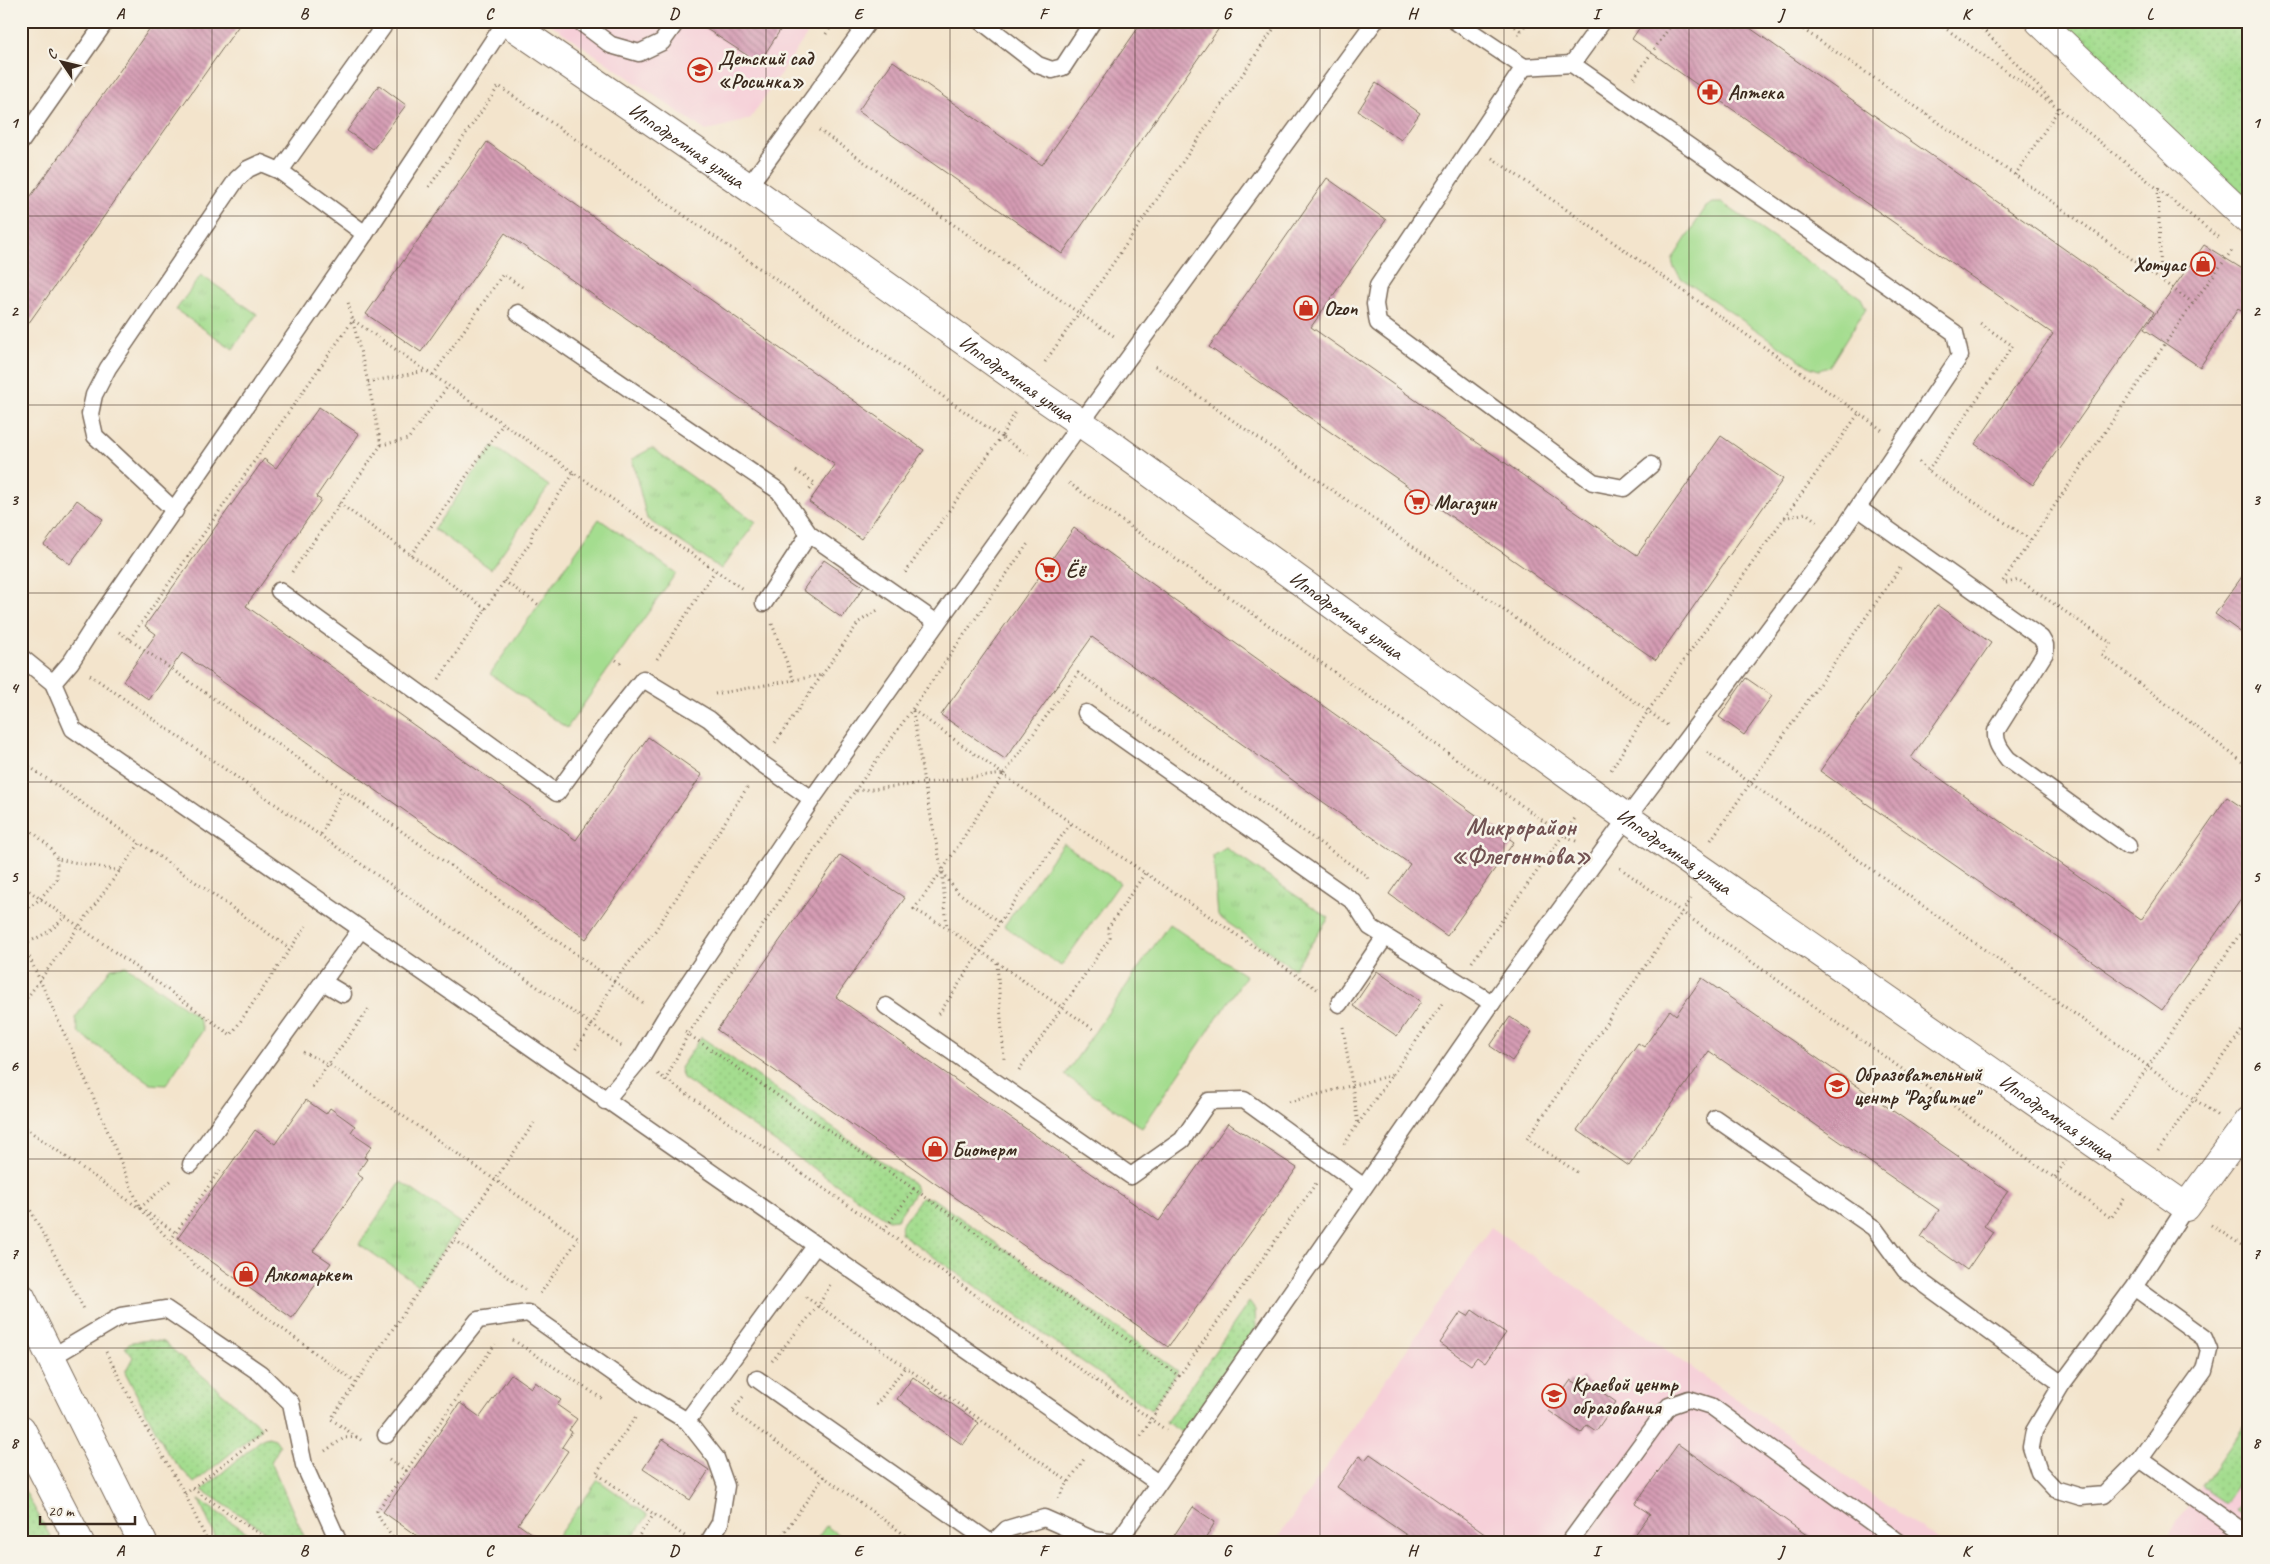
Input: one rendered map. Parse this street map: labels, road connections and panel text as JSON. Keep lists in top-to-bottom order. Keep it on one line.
{"streets":{"street":["Ипподромная улица"]},"districts":["Микрорайон «Флегонтова»"],"places":{"school or university":["Детский сад «Росинка»","Образовательный центр \"Развитие\"","Краевой центр образования"],"pharmacy":["Аптека"],"shop":["Хотуас","Ozon","Биотерм","Алкомаркет"],"supermarket":["Магазин","Ёё"]},"scale_bar":"20 m","north":"top left","grid":{"columns":["A","B","C","D","E","F","G","H","I","J","K","L"],"rows":["1","2","3","4","5","6","7","8"]}}
